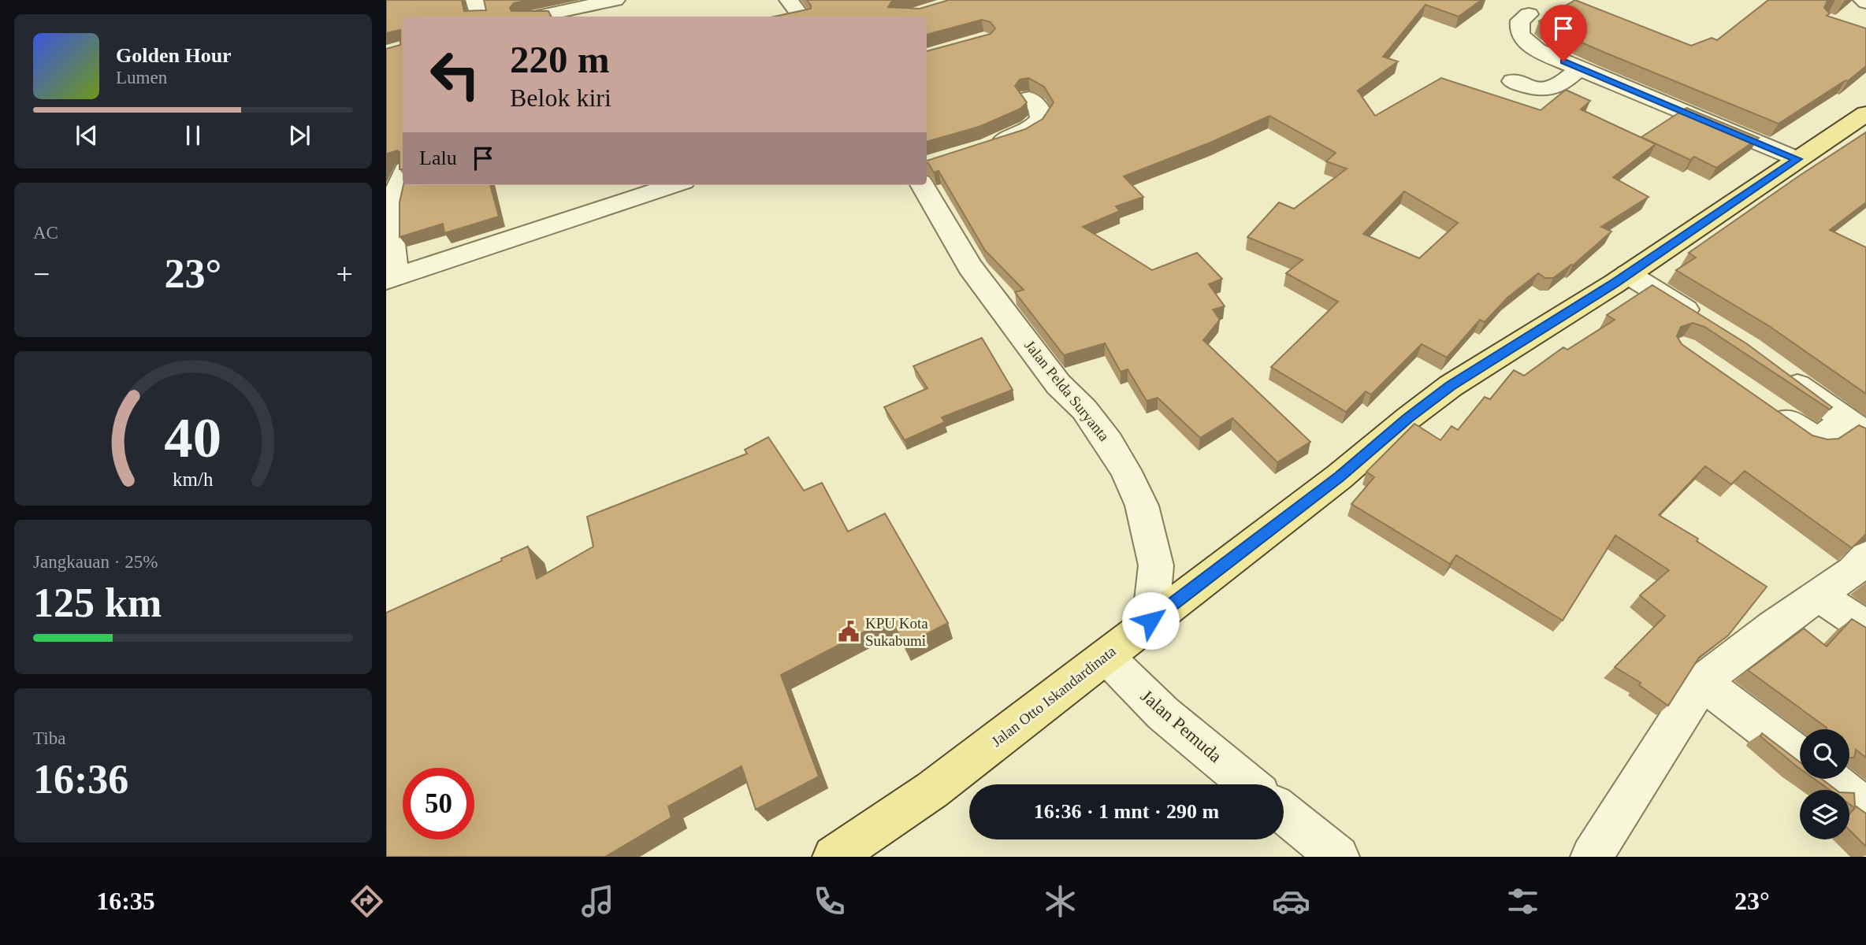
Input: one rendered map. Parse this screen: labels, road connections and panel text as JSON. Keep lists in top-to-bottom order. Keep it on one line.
{"streets":{"main road":["Jalan Otto Iskandardinata"],"street":["Jalan Pelda Suryanta","Jalan Pemuda"]},"crossings":[["Jalan Pelda Suryanta","Jalan Otto Iskandardinata"],["Jalan Otto Iskandardinata","Jalan Pemuda"]],"places":{"public building":["KPU Kota Sukabumi"]},"page":{"turn":["220 m","Belok kiri"],"song":["Golden Hour","Lumen"],"then":"Lalu","tile":["AC",["Jangkauan · 25%","125 km"],["Tiba","16:36"]],"heat":["−","23°","+"],"limit":"50","trip":"16:36 · 1 mnt · 290 m","tabs":["16:35","23°"],"gauge":["40","km/h"]}}
